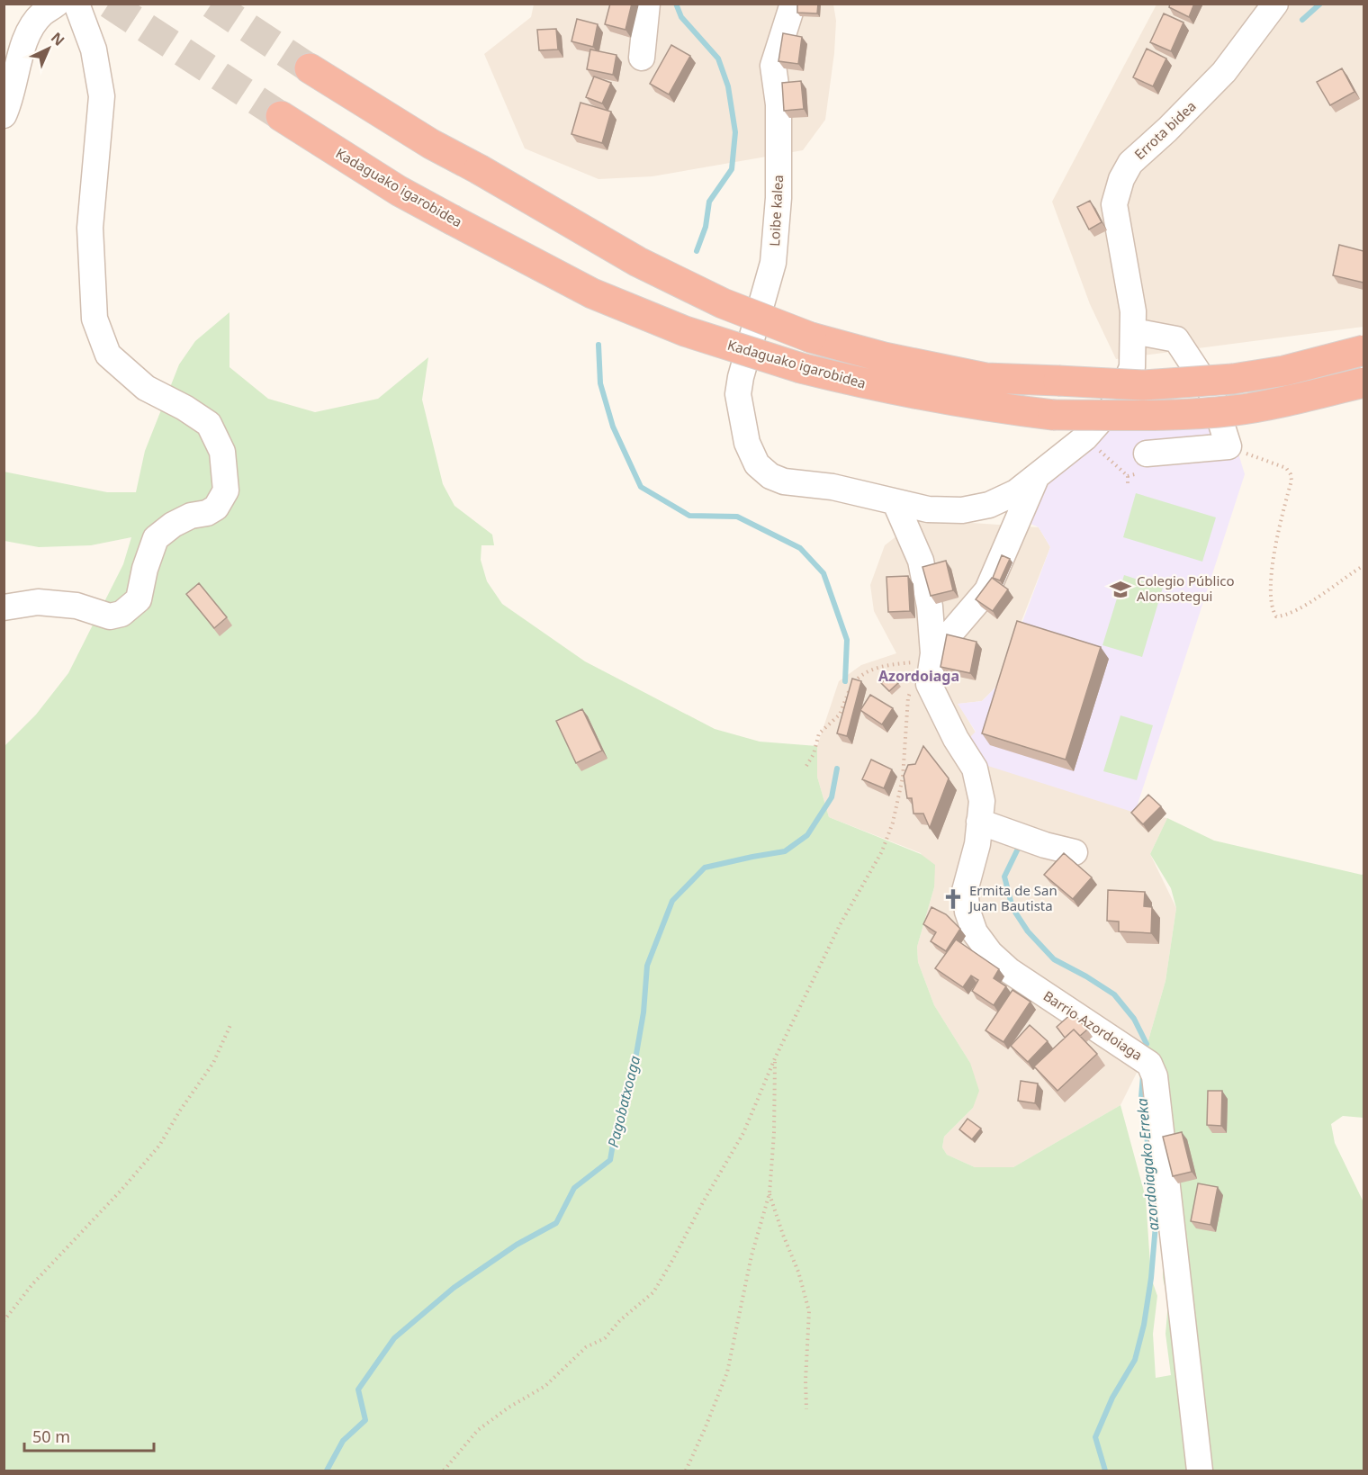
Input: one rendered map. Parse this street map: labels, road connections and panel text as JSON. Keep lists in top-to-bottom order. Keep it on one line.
{"streets":{"highway":["Kadaguako igarobidea"],"street":["Errota bidea","Loibe kalea","Barrio Azordoiaga"]},"crossings":[["Loibe kalea","Barrio Azordoiaga"]],"districts":["Azordoiaga"],"water":["Pagobatxoaga","azordoiagako Erreka"],"places":{"school or university":["Colegio Público Alonsotegui"],"church":["Ermita de San Juan Bautista"]},"scale_bar":"50 m","north":"top right"}
